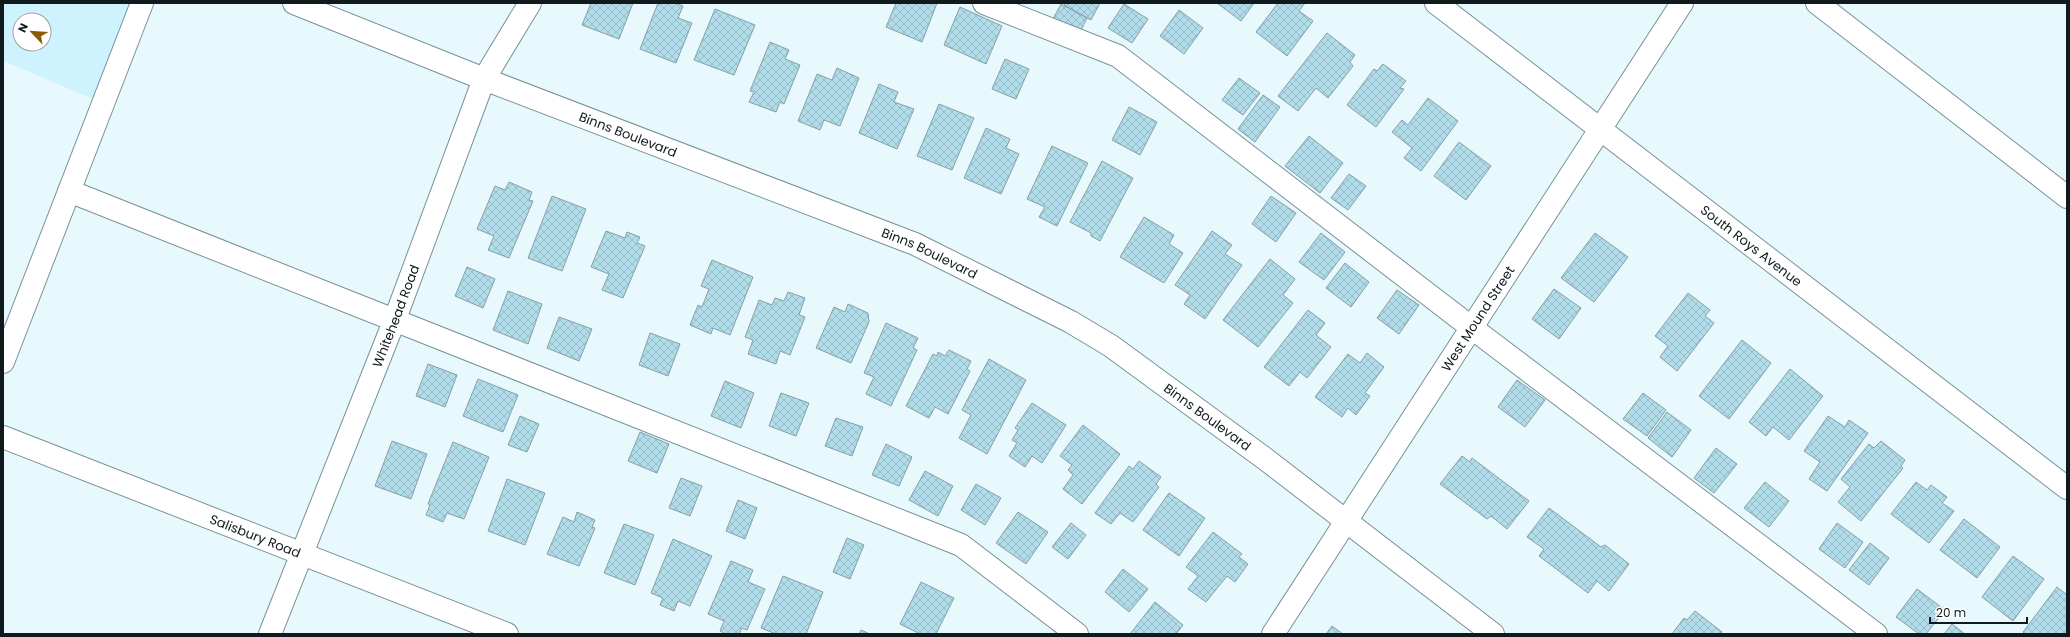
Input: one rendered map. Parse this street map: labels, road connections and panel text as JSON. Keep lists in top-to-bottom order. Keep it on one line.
{"streets":{"street":["Binns Boulevard","South Roys Avenue","Whitehead Road","West Mound Street","Salisbury Road"]},"crossings":[["Binns Boulevard","Whitehead Road"],["Binns Boulevard","West Mound Street"],["South Roys Avenue","West Mound Street"],["Whitehead Road","Salisbury Road"]],"scale_bar":"20 m","north":"top left"}
